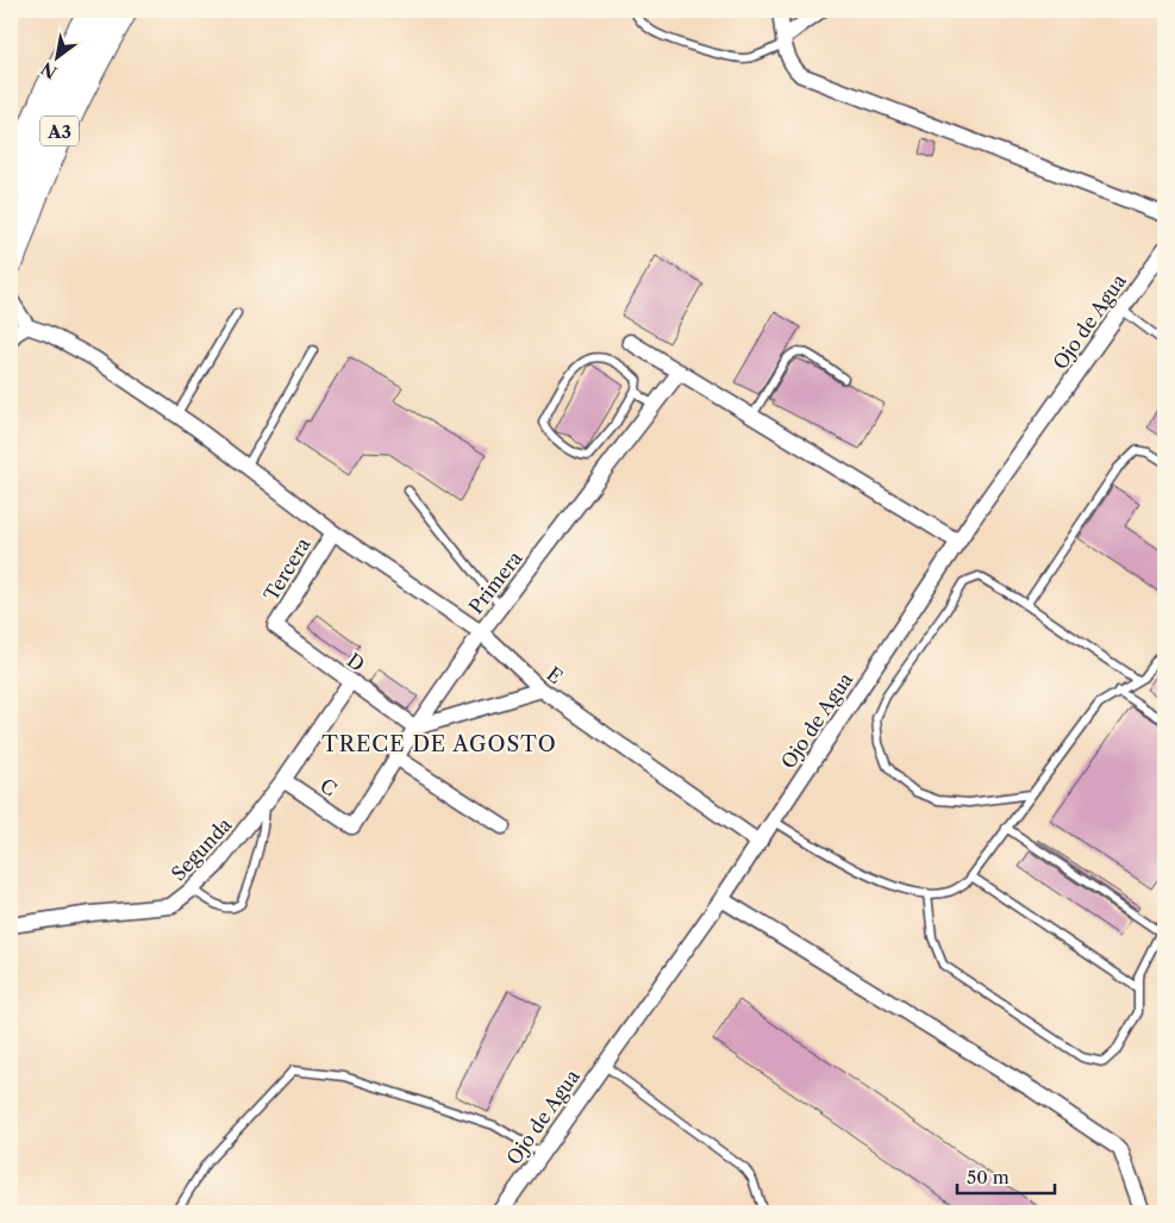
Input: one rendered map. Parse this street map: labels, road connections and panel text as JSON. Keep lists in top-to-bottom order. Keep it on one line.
{"streets":{"highway":["A3"],"street":["Ojo de Agua","Tercera","Primera","D","E","C","Segunda"]},"crossings":[["Ojo de Agua","E"],["Tercera","D"],["Tercera","E"],["Primera","D"],["Primera","E"],["Primera","C"],["D","Segunda"],["C","Segunda"]],"districts":["TRECE DE AGOSTO"],"scale_bar":"50 m","north":"bottom left"}
